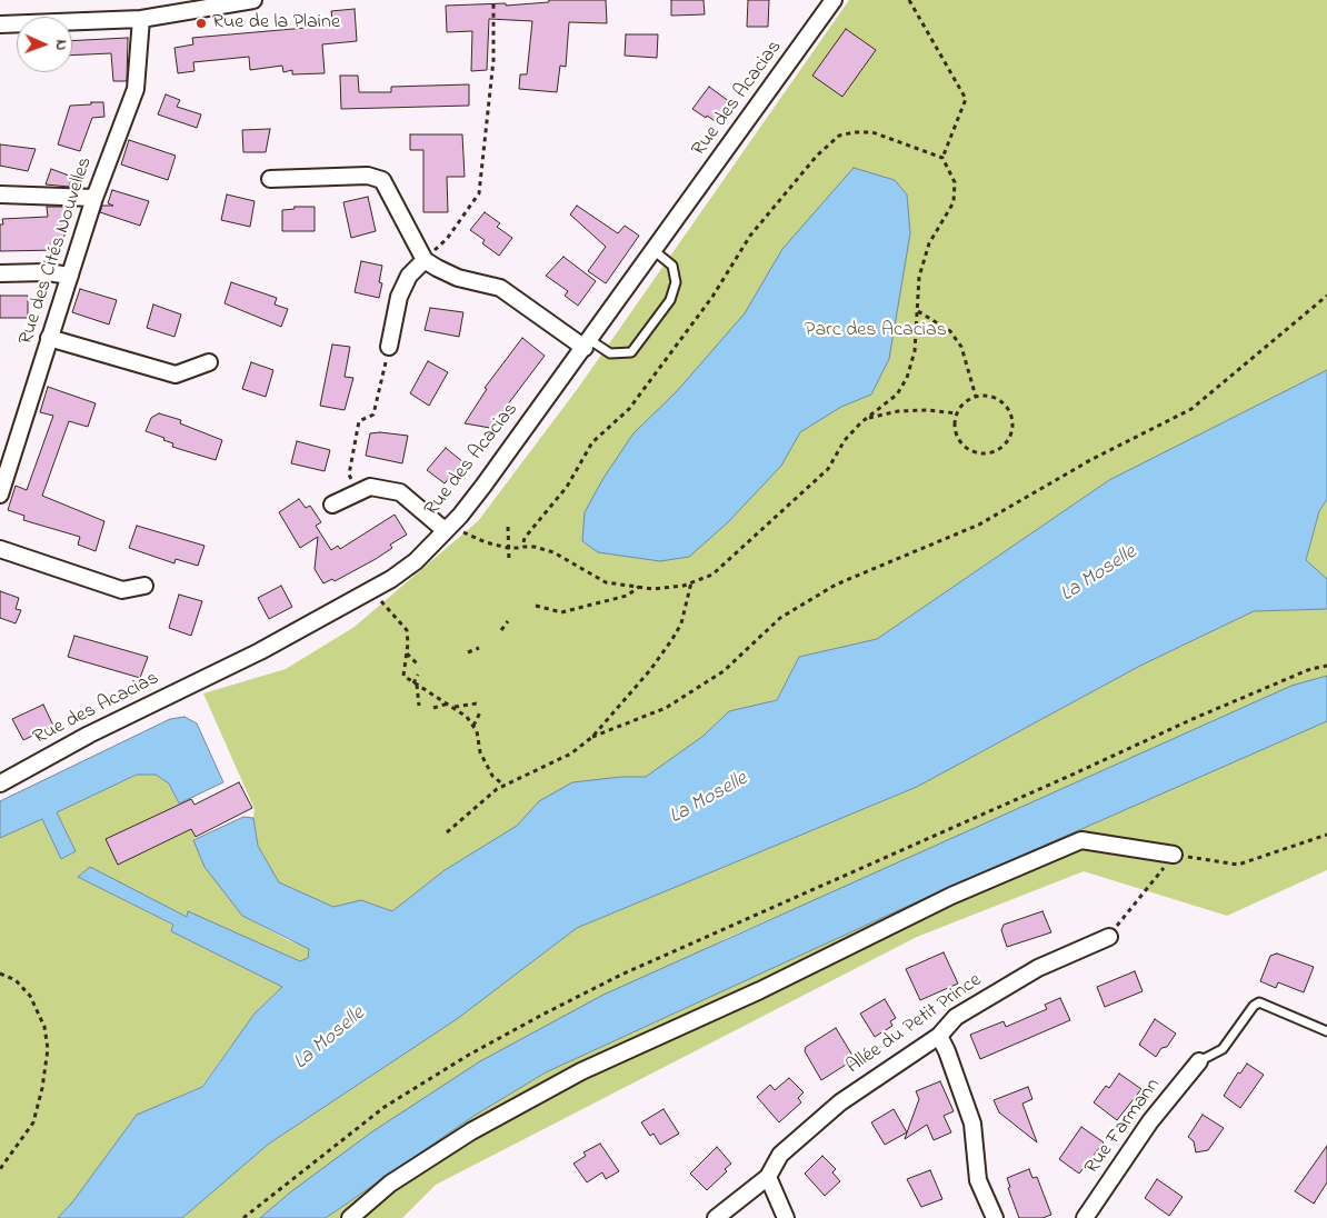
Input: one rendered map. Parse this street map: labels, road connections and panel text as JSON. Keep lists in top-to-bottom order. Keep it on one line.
{"streets":{"street":["Rue des Acacias","Rue des Cités Nouvelles","Allée du Petit Prince","Rue Farmann"]},"water":["La Moselle"],"parks":["Parc des Acacias"],"places":["Rue de la Plaine"],"north":"right"}
